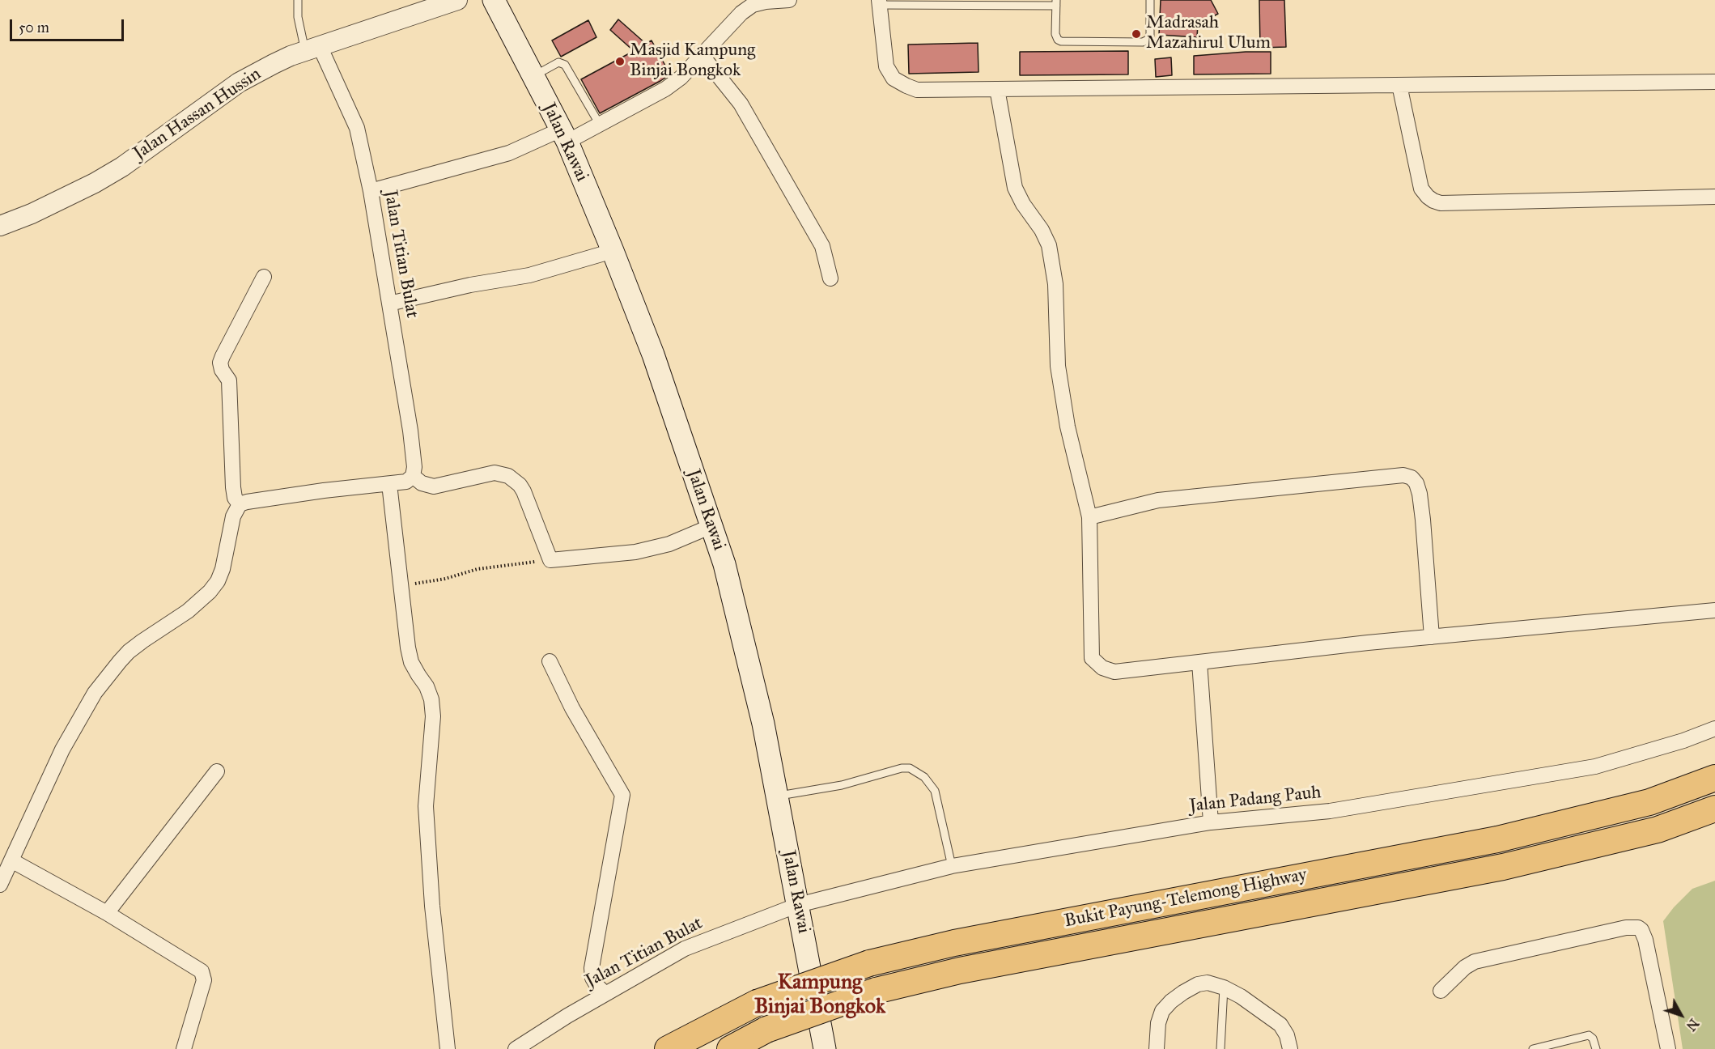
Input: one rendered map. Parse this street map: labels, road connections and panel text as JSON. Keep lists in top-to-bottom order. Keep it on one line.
{"streets":{"highway":["Bukit Payung-Telemong Highway"],"main road":["Jalan Rawai"],"street":["Jalan Hassan Hussin","Jalan Titian Bulat","Jalan Padang Pauh"]},"crossings":[["Jalan Hassan Hussin","Jalan Titian Bulat"],["Jalan Rawai","Jalan Titian Bulat"],["Jalan Rawai","Jalan Padang Pauh"],["Jalan Titian Bulat","Jalan Padang Pauh"]],"districts":["Kampung Binjai Bongkok"],"places":["Madrasah Mazahirul Ulum","Masjid Kampung Binjai Bongkok"],"scale_bar":"50 m","north":"bottom right"}
